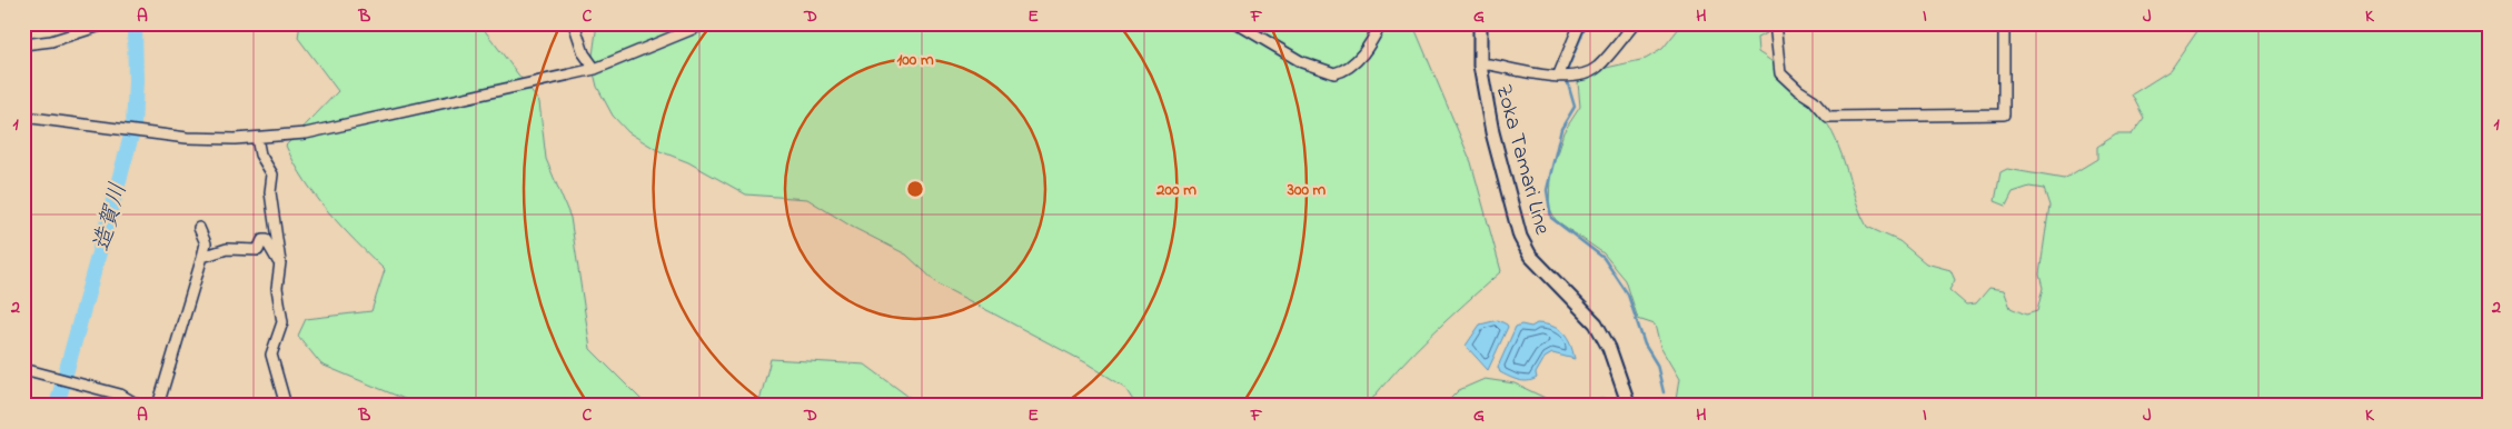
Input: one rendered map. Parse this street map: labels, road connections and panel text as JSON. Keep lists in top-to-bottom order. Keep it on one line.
{"streets":{"main road":["Zoka Tamari Line"]},"water":["造賀川"],"grid":{"columns":["A","B","C","D","E","F","G","H","I","J","K"],"rows":["1","2"]},"rings":["100 m","200 m","300 m"]}
